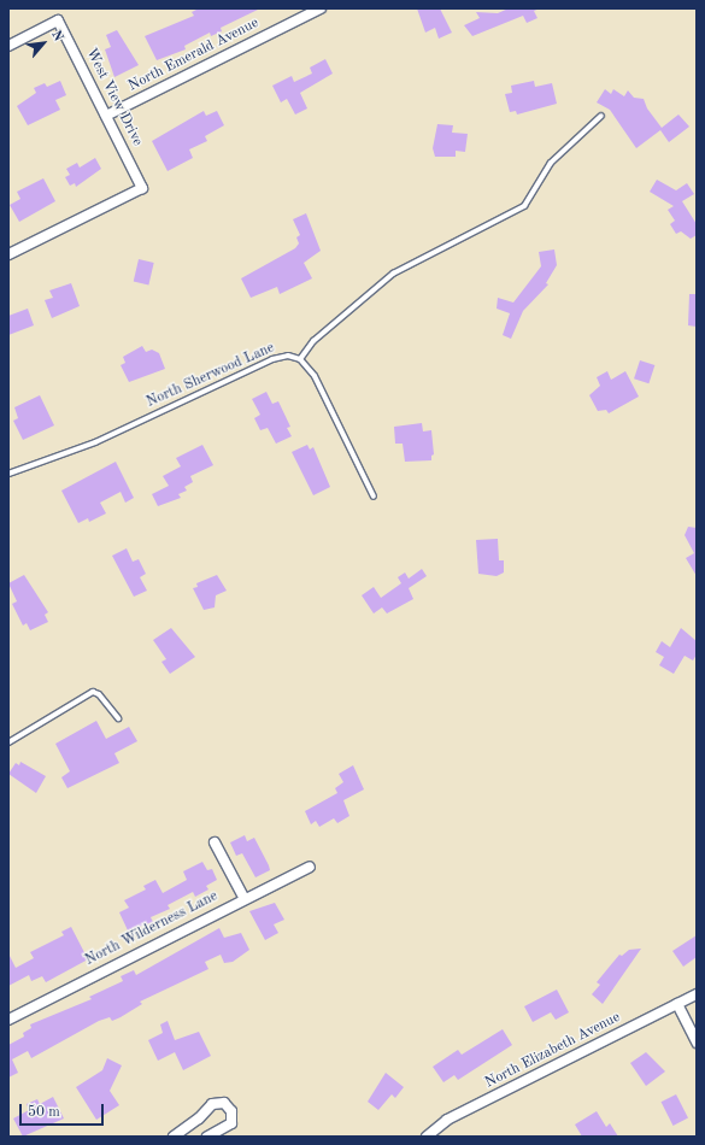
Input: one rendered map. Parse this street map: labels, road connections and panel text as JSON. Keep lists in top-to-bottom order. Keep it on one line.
{"streets":{"street":["North Emerald Avenue","West View Drive","North Wilderness Lane","North Elizabeth Avenue"],"lane":["North Sherwood Lane"]},"crossings":[["North Emerald Avenue","West View Drive"]],"scale_bar":"50 m","north":"top right"}
